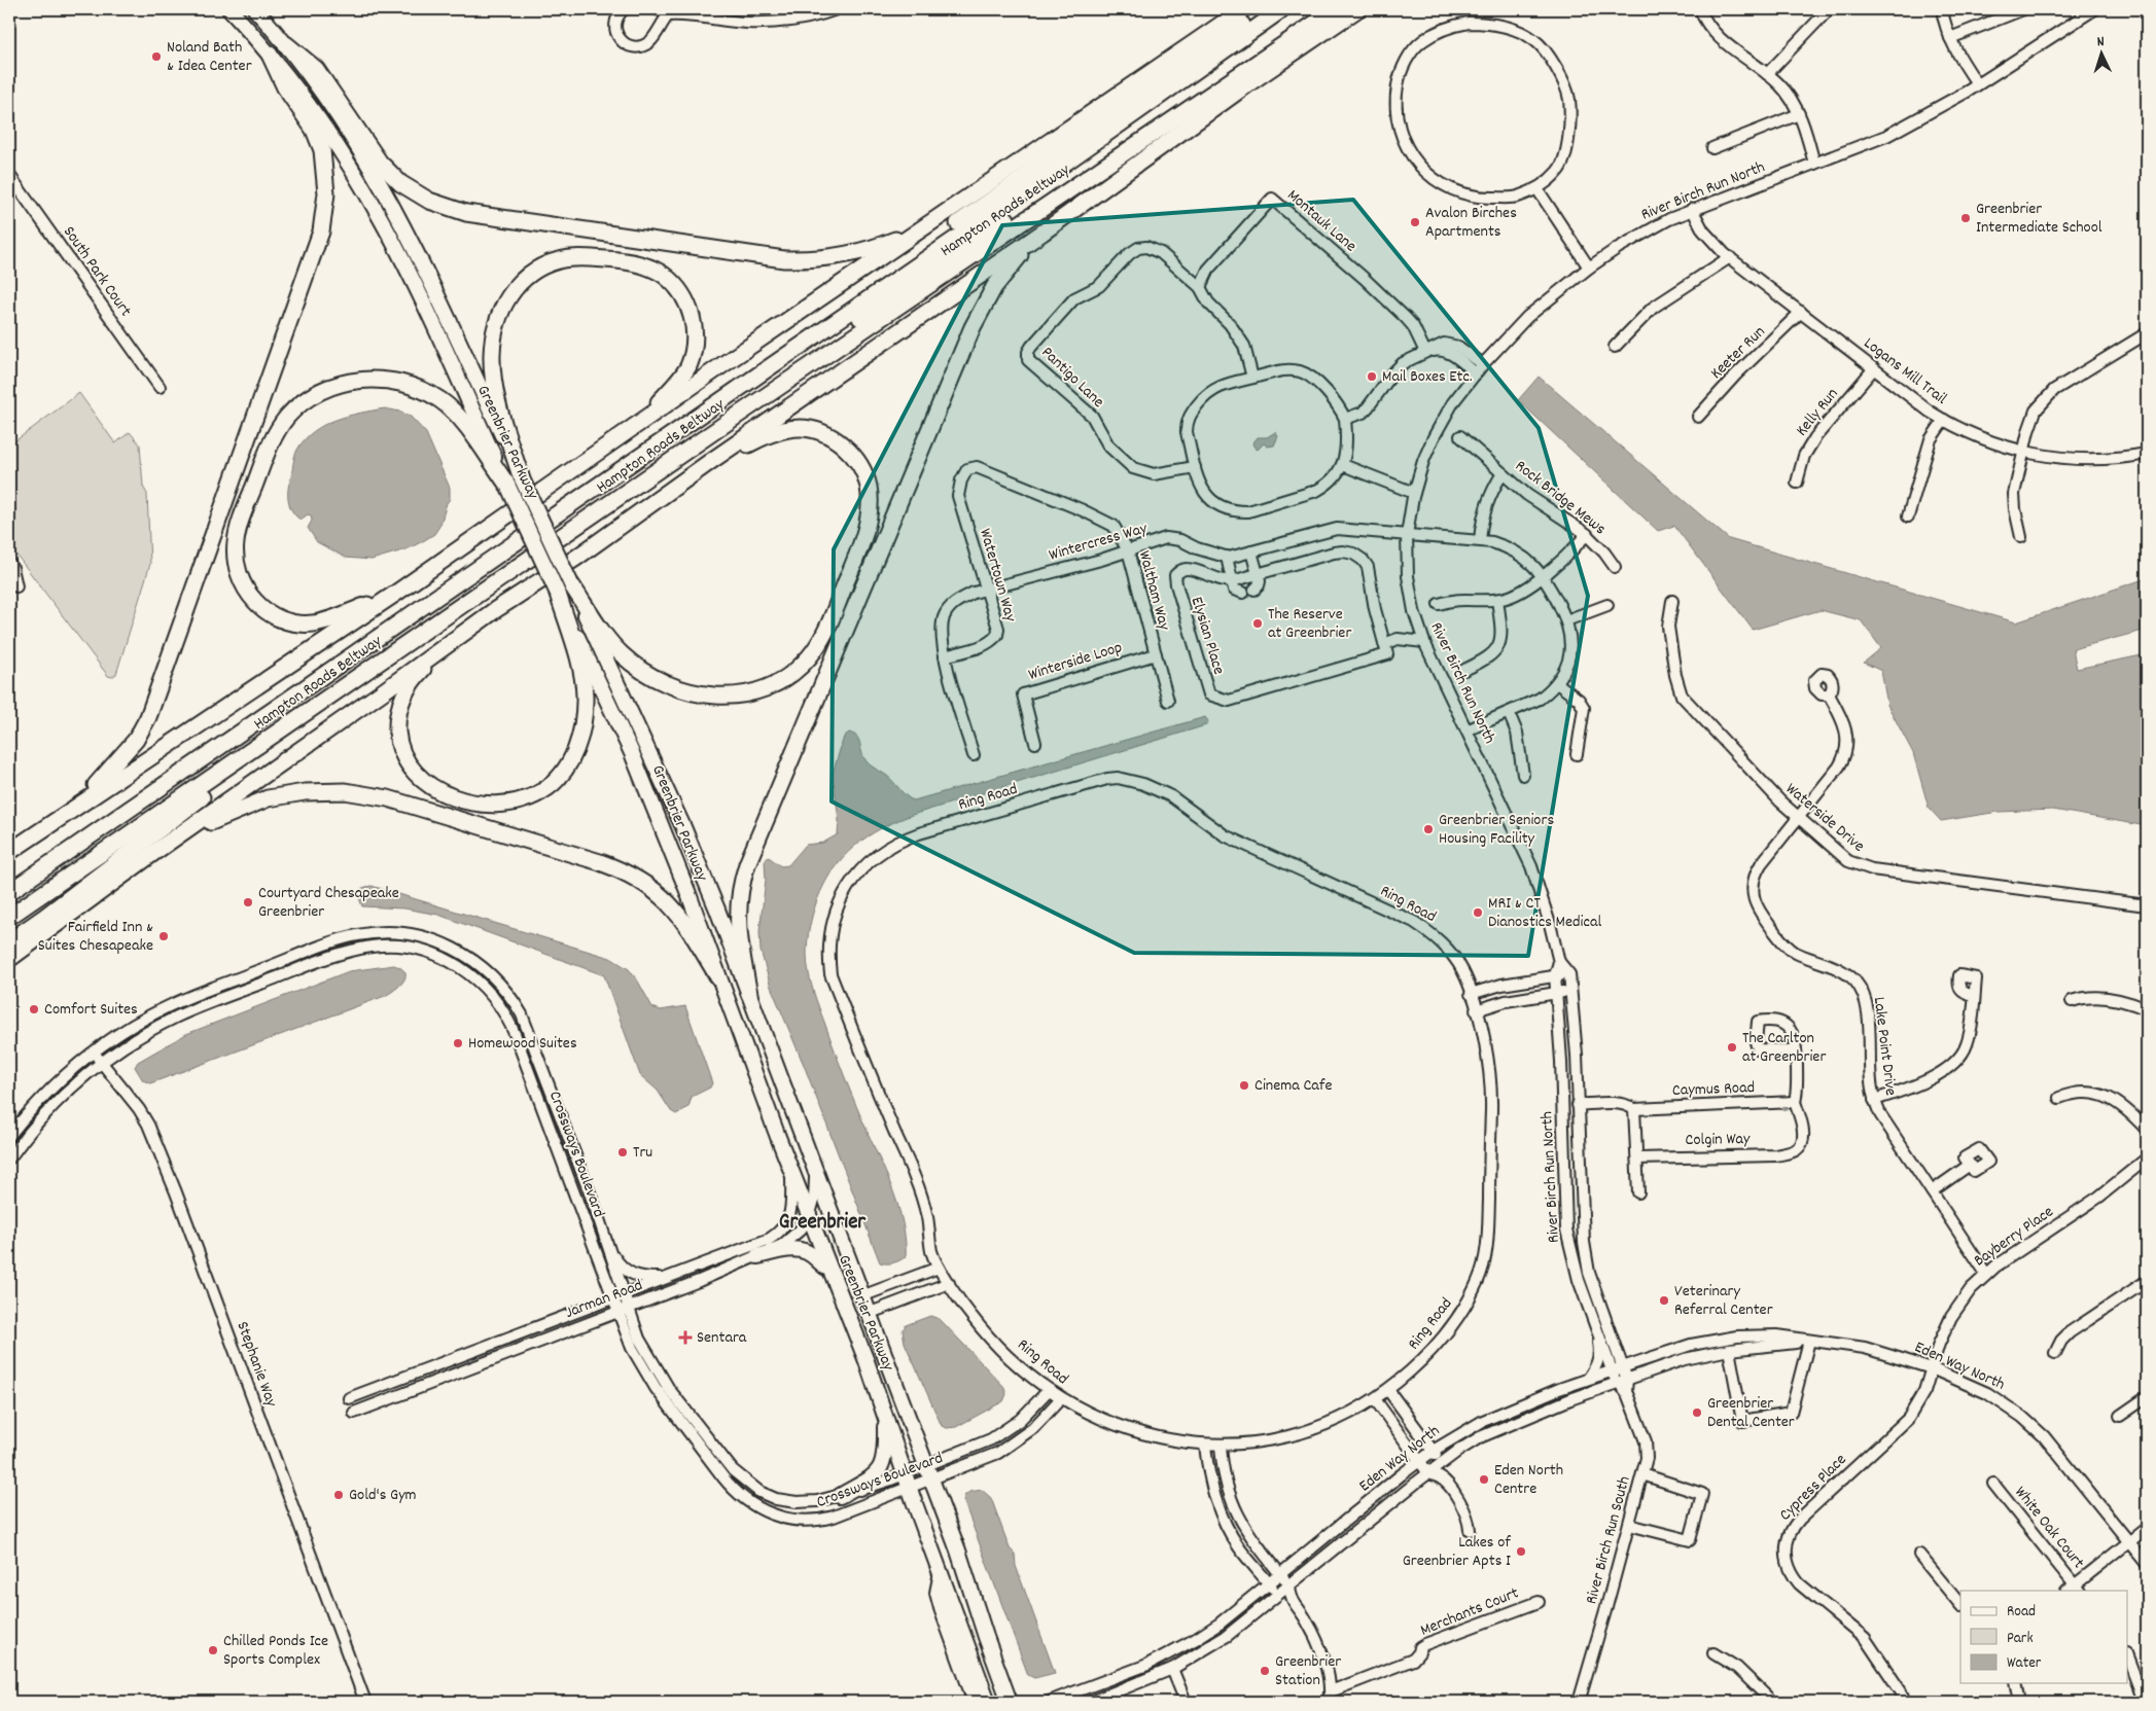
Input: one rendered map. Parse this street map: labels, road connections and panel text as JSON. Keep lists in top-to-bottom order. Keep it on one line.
{"streets":{"highway":["Hampton Roads Beltway"],"main road":["Greenbrier Parkway"],"street":["River Birch Run North","Montauk Lane","South Park Court","Keeter Run","Logans Mill Trail","Pantigo Lane","Kelly Run","Rock Bridge Mews","Wintercress Way","Watertown Way","Waltham Way","Elysian Place","Winterside Loop","Ring Road","Waterside Drive","Lake Point Drive","Caymus Road","Colgin Way","Crossways Boulevard","Bayberry Place","Jarman Road","Stephanie Way","Eden Way North","Cypress Place","White Oak Court","River Birch Run South","Merchants Court"]},"crossings":[["River Birch Run North","Logans Mill Trail"],["River Birch Run North","Caymus Road"],["River Birch Run North","Eden Way North"],["River Birch Run North","River Birch Run South"],["Montauk Lane","Pantigo Lane"],["Keeter Run","Logans Mill Trail"],["Logans Mill Trail","Kelly Run"],["Greenbrier Parkway","Crossways Boulevard"],["Greenbrier Parkway","Jarman Road"],["Wintercress Way","Watertown Way"],["Wintercress Way","Waltham Way"],["Watertown Way","Waltham Way"],["Waltham Way","Winterside Loop"],["Ring Road","Crossways Boulevard"],["Waterside Drive","Lake Point Drive"],["Lake Point Drive","Bayberry Place"],["Caymus Road","Colgin Way"],["Crossways Boulevard","Jarman Road"],["Crossways Boulevard","Stephanie Way"],["Bayberry Place","Eden Way North"],["Bayberry Place","Cypress Place"],["Eden Way North","Cypress Place"],["Eden Way North","River Birch Run South"]],"districts":["Greenbrier"],"places":{"other":["Noland Bath & Idea Center","Greenbrier Intermediate School","Avalon Birches Apartments","Mail Boxes Etc.","The Reserve at Greenbrier","Greenbrier Seniors Housing Facility","Courtyard Chesapeake Greenbrier","MRI & CT Dianostics Medical","Fairfield Inn & Suites Chesapeake","Comfort Suites","Homewood Suites","The Carlton at Greenbrier","Cinema Cafe","Tru","Veterinary Referral Center","Greenbrier Dental Center","Eden North Centre","Gold's Gym","Lakes of Greenbrier Apts I","Chilled Ponds Ice Sports Complex","Greenbrier Station"],"health":["Sentara"]},"legend":["Road","Park","Water"],"north":"top"}
